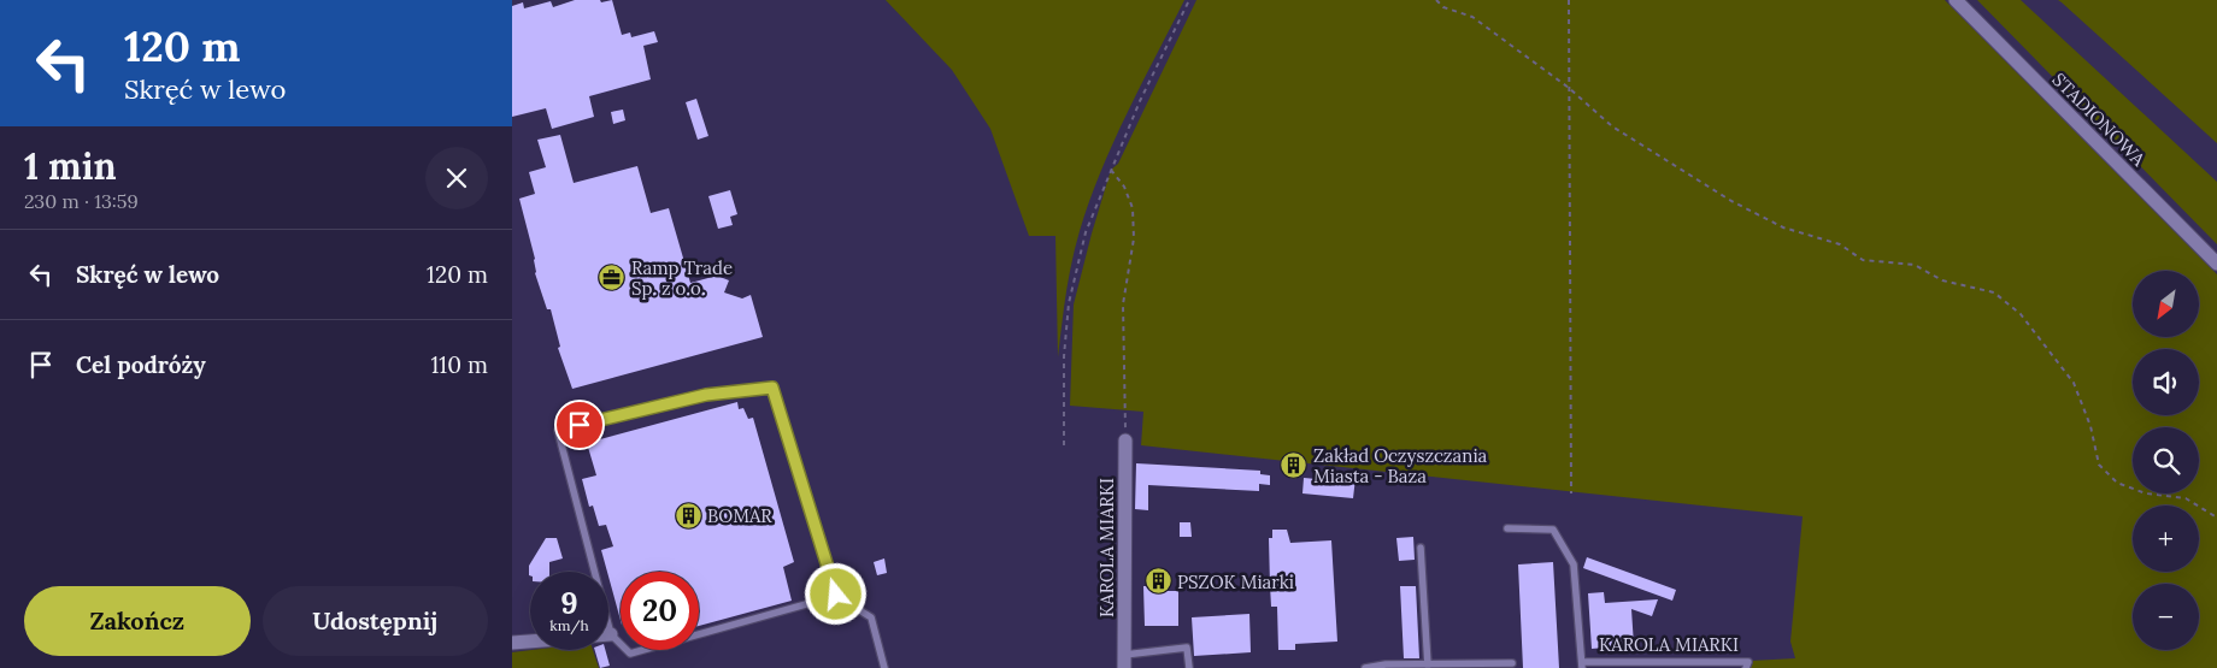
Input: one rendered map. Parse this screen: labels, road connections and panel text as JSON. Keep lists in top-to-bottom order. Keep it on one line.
{"streets":{"street":["STADIONOWA","KAROLA MIARKI"]},"places":{"office":["Ramp Trade Sp. z o.o."],"building":["Zakład Oczyszczania Miasta - Baza","BOMAR","PSZOK Miarki"]},"north":"bottom left","page":{"turn":["120 m","Skręć w lewo"],"heading":["1 min","230 m · 13:59"],"list":[{"name":"Skręć w lewo","value":"120 m"},{"name":"Cel podróży","value":"110 m"}],"map_buttons":["+","−"],"speed":"9 km/h","limit":"20","buttons":["Zakończ","Udostępnij"]}}
